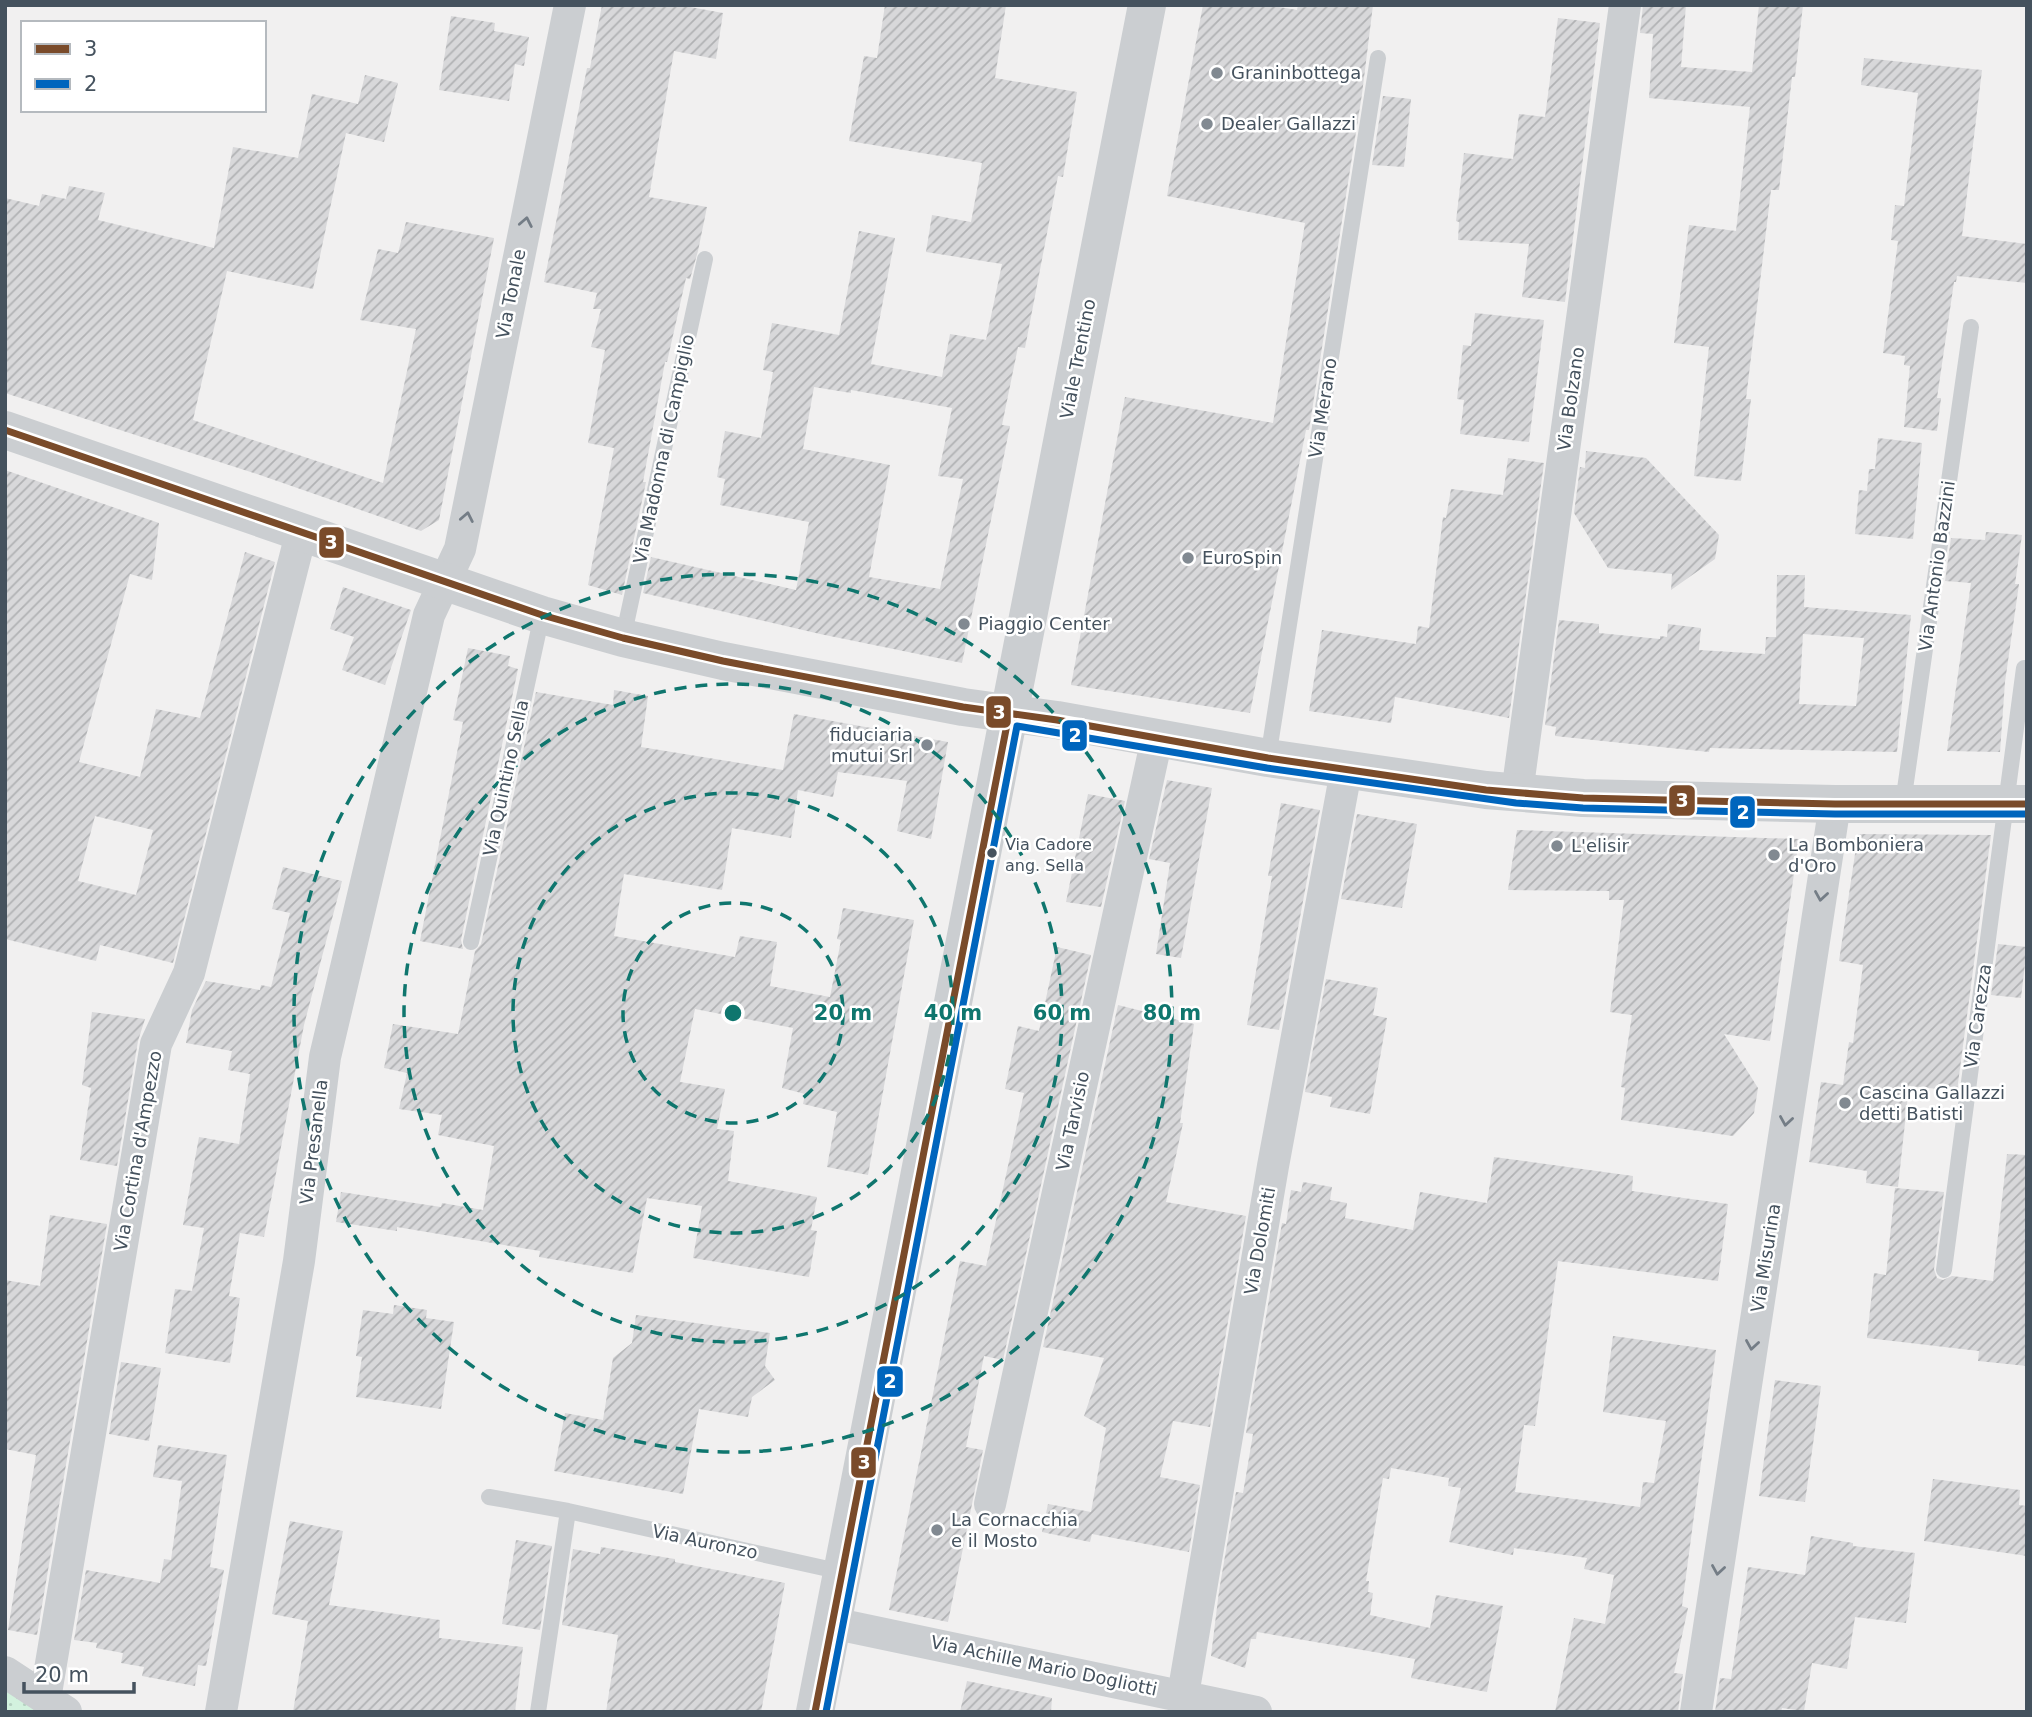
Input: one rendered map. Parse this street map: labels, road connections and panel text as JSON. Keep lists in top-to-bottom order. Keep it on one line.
{"streets":{"street":["Via Tonale","Viale Trentino","Via Bolzano","Via Tarvisio","Via Presanella","Via Cortina d'Ampezzo","Via Dolomiti","Via Misurina","Via Achille Mario Dogliotti"],"lane":["Via Merano","Via Madonna di Campiglio","Via Antonio Bazzini","Via Quintino Sella","Via Carezza","Via Auronzo"]},"crossings":[["Via Tonale","Via Presanella"],["Viale Trentino","Via Auronzo"],["Viale Trentino","Via Achille Mario Dogliotti"],["Via Dolomiti","Via Achille Mario Dogliotti"]],"one_way":["Via Tonale","Via Misurina"],"places":["Graninbottega","Dealer Gallazzi","EuroSpin","Piaggio Center","fiduciaria mutui Srl","L'elisir","Via Cadore ang. Sella","La Bomboniera d'Oro","Cascina Gallazzi detti Batisti","La Cornacchia e il Mosto"],"lines":["transit line 3","transit line 2"],"legend":["3","2"],"scale_bar":"20 m","rings":["20 m","40 m","60 m","80 m"]}
